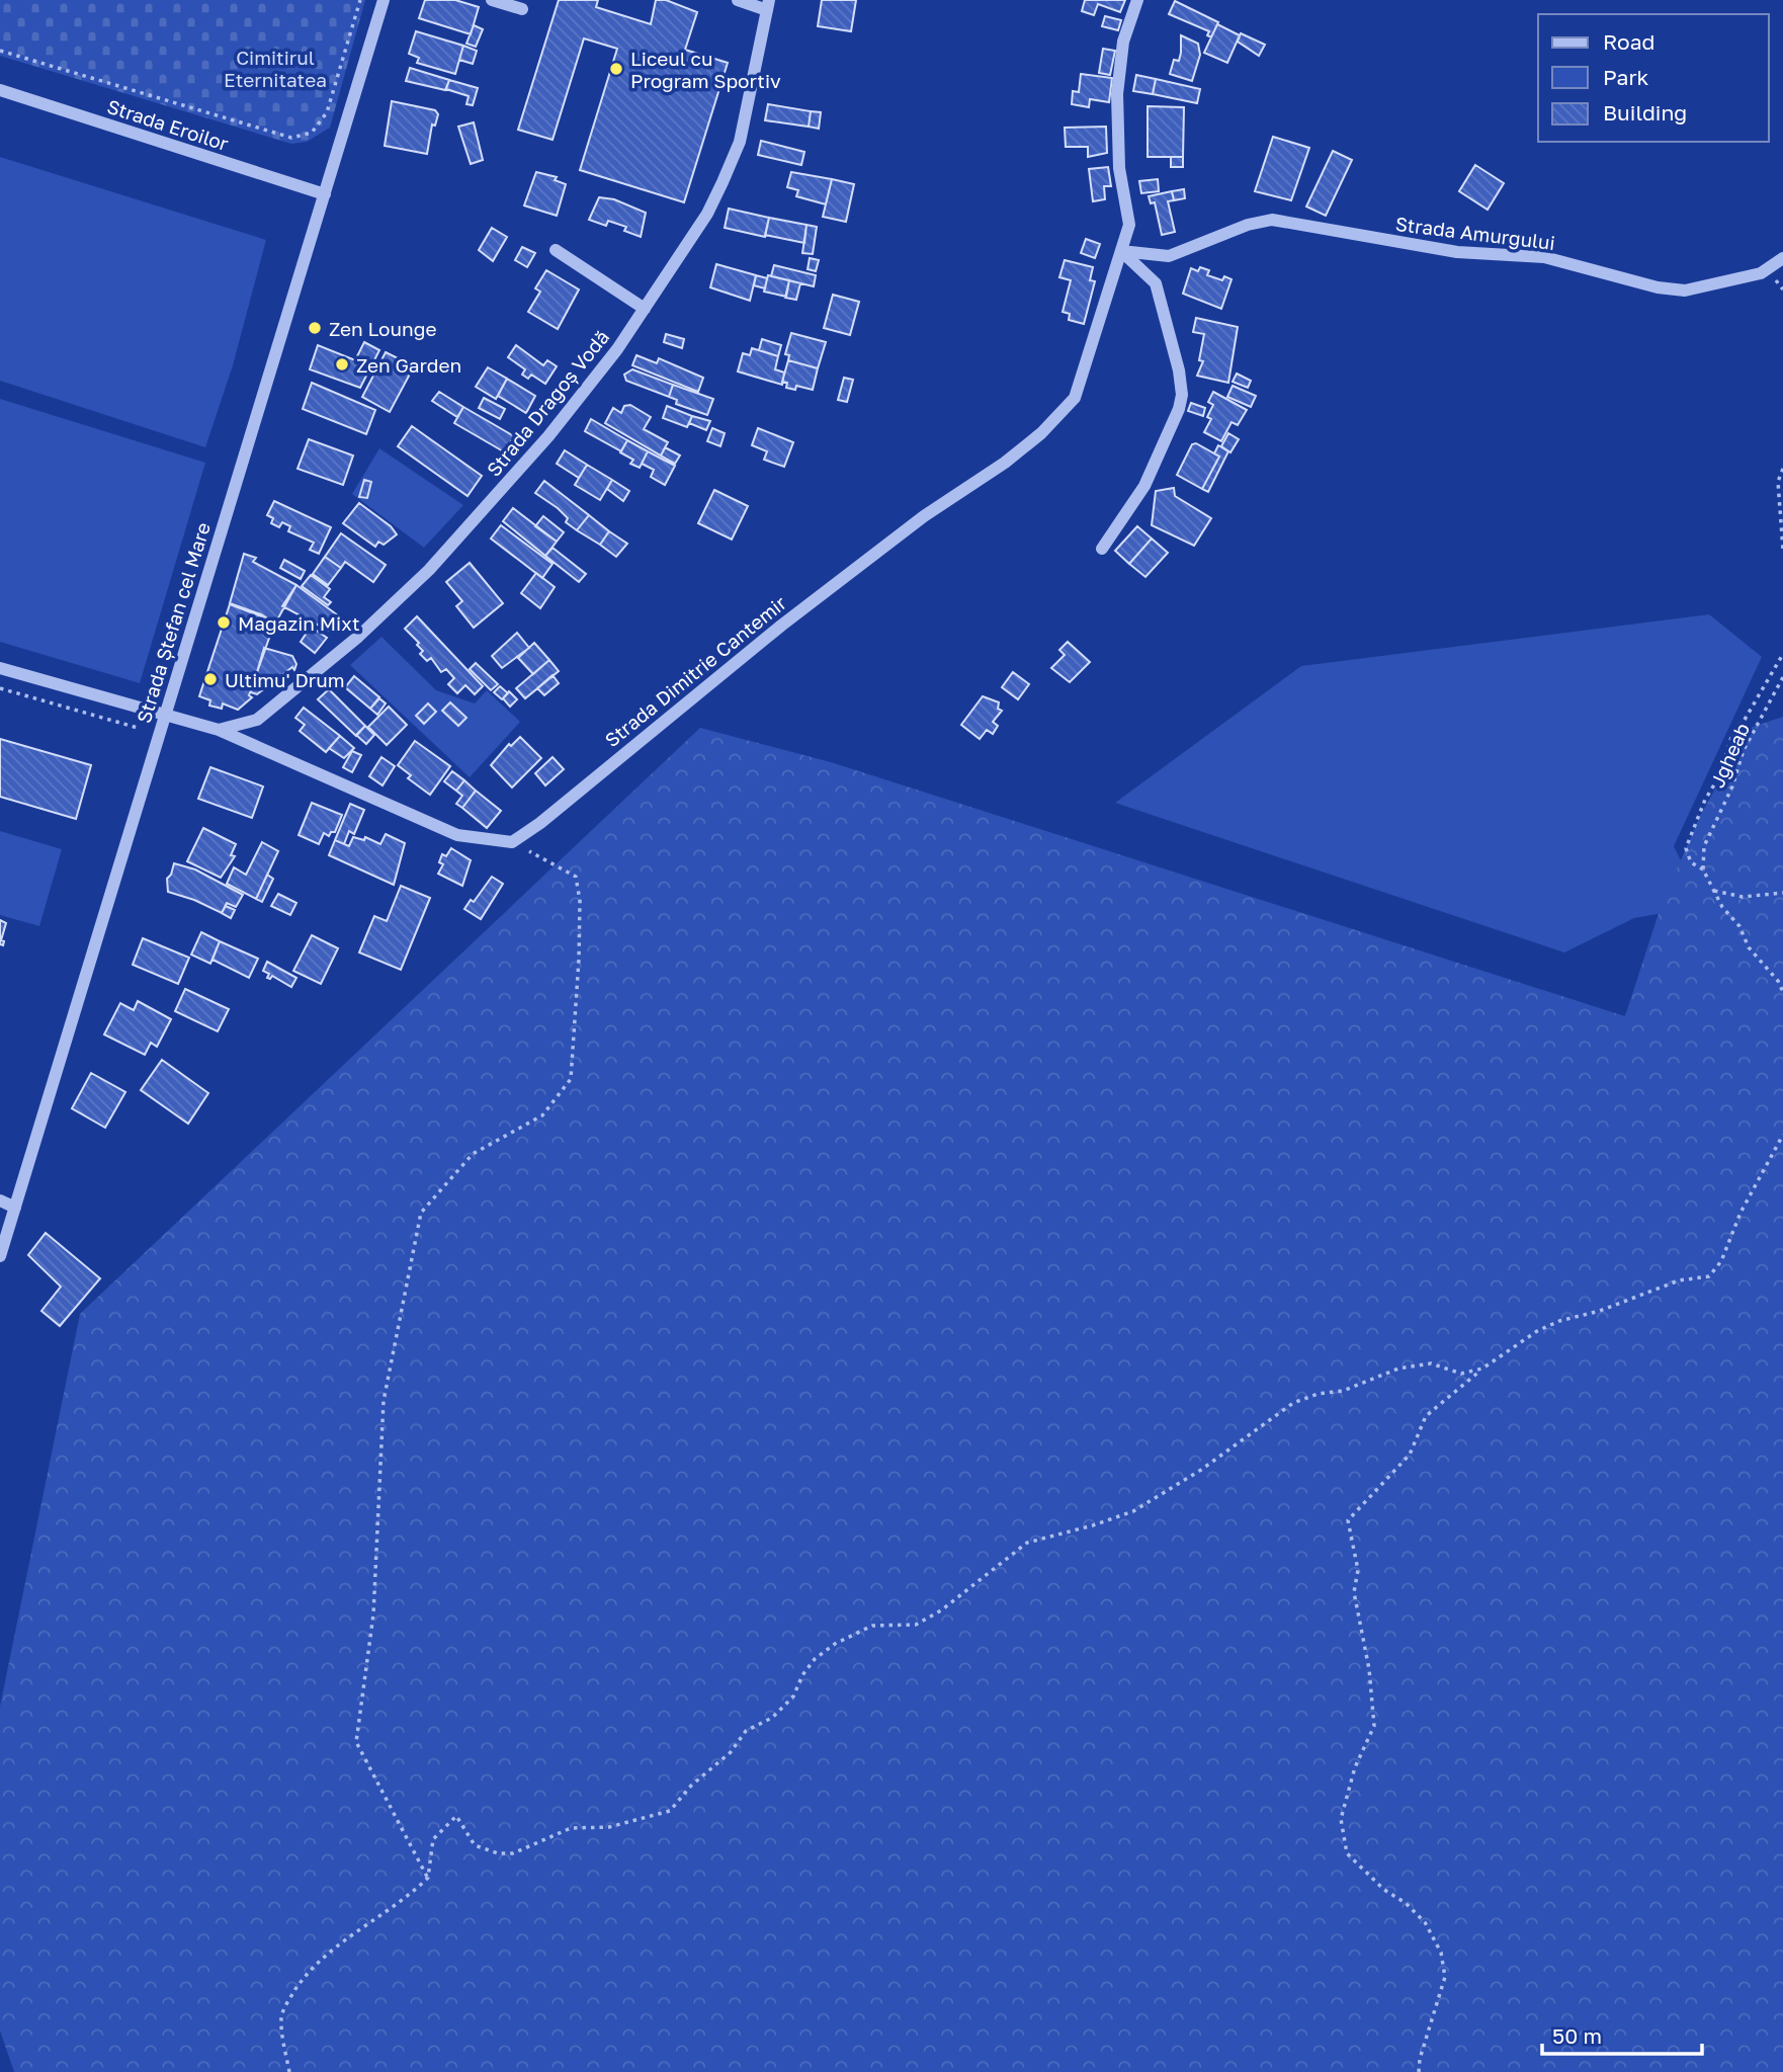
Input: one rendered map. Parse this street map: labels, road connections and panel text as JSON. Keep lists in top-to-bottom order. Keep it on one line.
{"streets":{"street":["Strada Eroilor","Strada Amurgului","Strada Dragoș Vodă","Strada Ștefan cel Mare","Strada Dimitrie Cantemir"],"path":["Jgheab"]},"crossings":[["Strada Eroilor","Strada Ștefan cel Mare"],["Strada Amurgului","Strada Dimitrie Cantemir"]],"parks":["Cimitirul Eternitatea"],"places":["Liceul cu Program Sportiv","Zen Lounge","Zen Garden","Magazin Mixt","Ultimu' Drum"],"legend":["Road","Park","Building"],"scale_bar":"50 m"}
